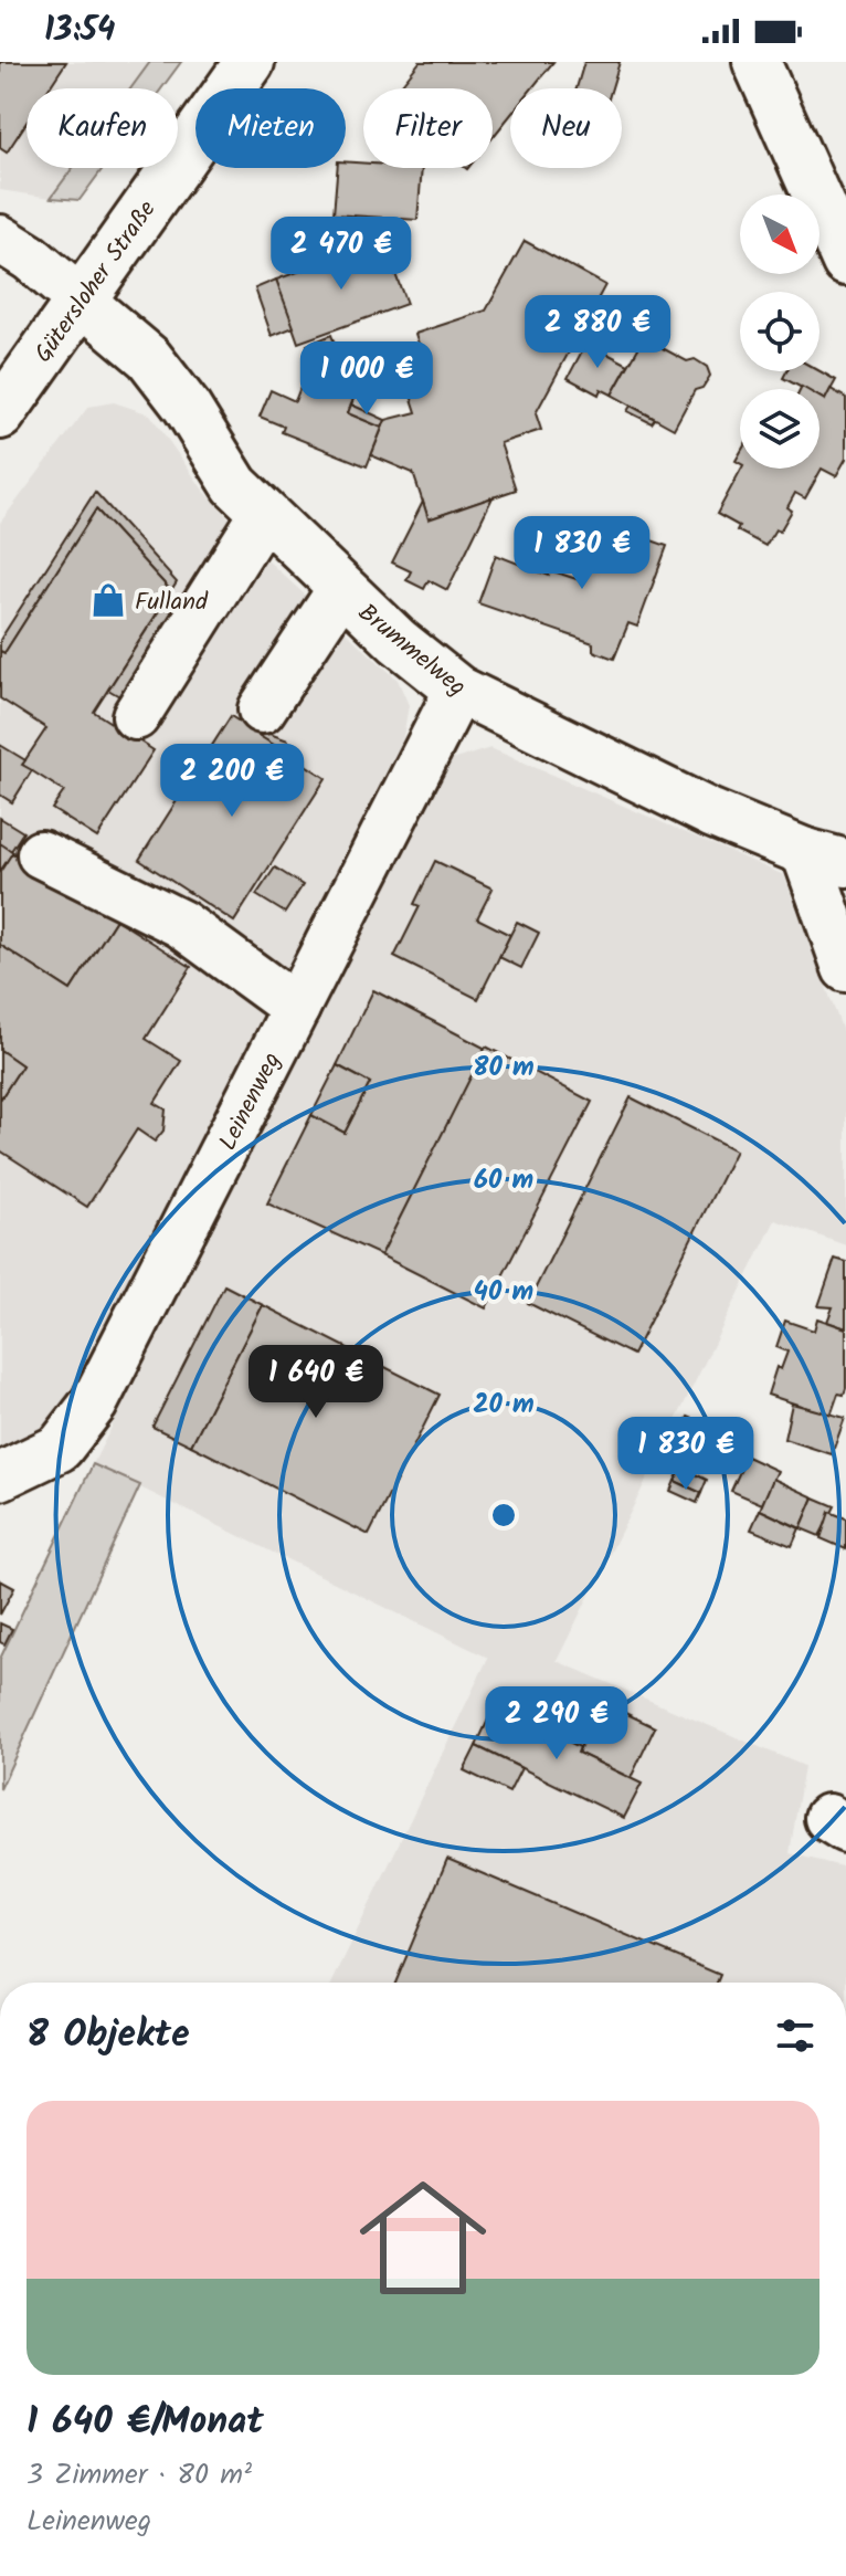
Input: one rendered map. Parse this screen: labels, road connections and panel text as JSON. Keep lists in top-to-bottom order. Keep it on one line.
{"streets":{"main road":["Gütersloher Straße"],"street":["Brummelweg","Leinenweg"]},"crossings":[["Gütersloher Straße","Brummelweg"],["Brummelweg","Leinenweg"]],"places":{"shop":["Fulland"]},"north":"bottom right","page":{"status":"13:54","chip":["Kaufen","Mieten","Filter","Neu"],"price":["2 470 €","2 880 €","1 000 €","1 830 €","2 200 €","1 640 €","1 830 €","2 290 €"],"heading":"8 Objekte","list":[{"name":"1 640 €/Monat","note":"3 Zimmer · 80 m² · Leinenweg"}]},"rings":["80 m","60 m","40 m","20 m"]}
